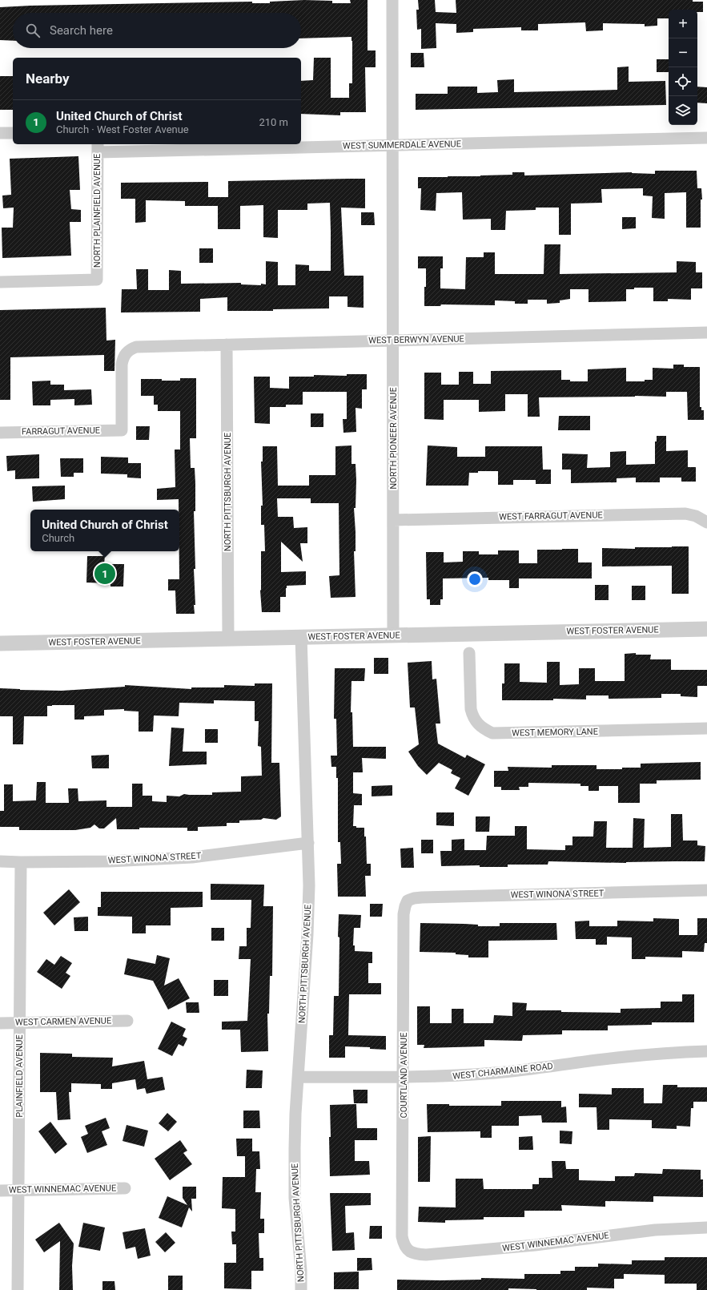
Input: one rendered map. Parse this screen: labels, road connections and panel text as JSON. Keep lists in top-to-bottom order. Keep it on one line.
{"streets":{"street":["WEST SUMMERDALE AVENUE","NORTH PLAINFIELD AVENUE","WEST BERWYN AVENUE","FARRAGUT AVENUE","NORTH PIONEER AVENUE","NORTH PITTSBURGH AVENUE","WEST FARRAGUT AVENUE","WEST FOSTER AVENUE","WEST MEMORY LANE","WEST WINONA STREET","WEST CARMEN AVENUE","WEST CHARMAINE ROAD","COURTLAND AVENUE","PLAINFIELD AVENUE","WEST WINNEMAC AVENUE"]},"crossings":[["WEST SUMMERDALE AVENUE","NORTH PLAINFIELD AVENUE"],["WEST SUMMERDALE AVENUE","NORTH PIONEER AVENUE"],["WEST BERWYN AVENUE","FARRAGUT AVENUE"],["WEST BERWYN AVENUE","NORTH PIONEER AVENUE"],["WEST BERWYN AVENUE","NORTH PITTSBURGH AVENUE"],["NORTH PIONEER AVENUE","WEST FARRAGUT AVENUE"],["NORTH PIONEER AVENUE","WEST FOSTER AVENUE"],["NORTH PITTSBURGH AVENUE","WEST FOSTER AVENUE"],["NORTH PITTSBURGH AVENUE","WEST WINONA STREET"],["NORTH PITTSBURGH AVENUE","WEST CHARMAINE ROAD"],["WEST WINONA STREET","COURTLAND AVENUE"],["WEST WINONA STREET","PLAINFIELD AVENUE"],["WEST CARMEN AVENUE","PLAINFIELD AVENUE"],["WEST CHARMAINE ROAD","COURTLAND AVENUE"],["COURTLAND AVENUE","WEST WINNEMAC AVENUE"],["PLAINFIELD AVENUE","WEST WINNEMAC AVENUE"]],"page":{"map_buttons":["+","−"],"search":"Search here","heading":"Nearby","list":[{"mark":"1","name":"United Church of Christ","note":"Church · West Foster Avenue","value":"210 m"}],"popup":["United Church of Christ","Church"],"pins":"1"}}
